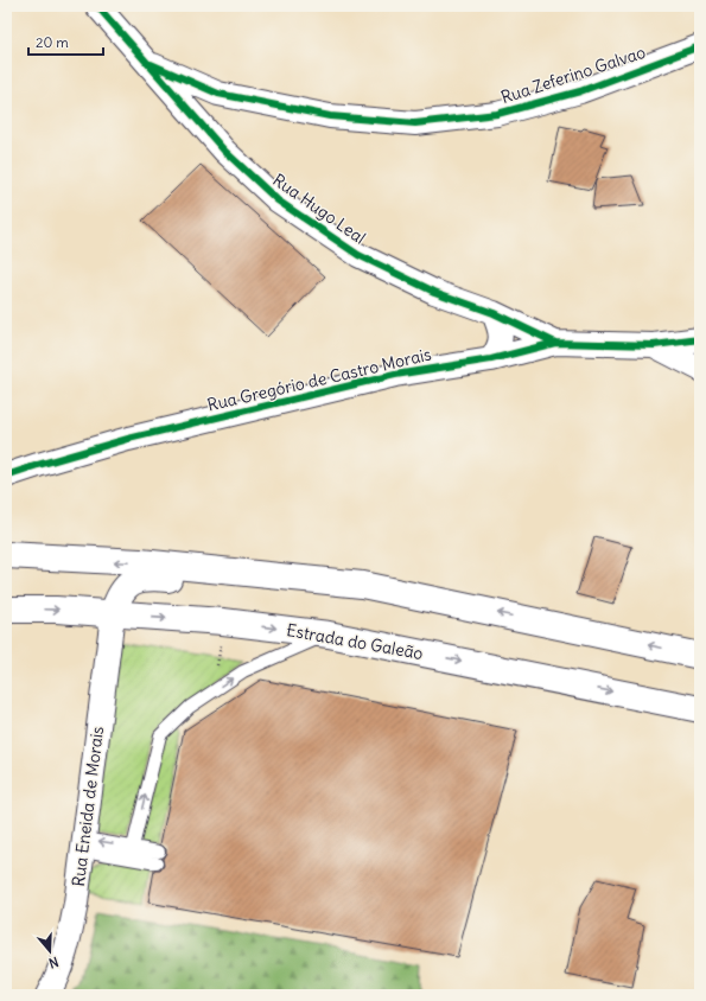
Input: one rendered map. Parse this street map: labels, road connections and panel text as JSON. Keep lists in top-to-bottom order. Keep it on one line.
{"streets":{"main road":["Estrada do Galeão"],"street":["Rua Zeferino Galvao","Rua Hugo Leal","Rua Gregório de Castro Morais","Rua Eneida de Morais"]},"crossings":[["Rua Zeferino Galvao","Rua Hugo Leal"],["Rua Hugo Leal","Rua Gregório de Castro Morais"],["Estrada do Galeão","Rua Eneida de Morais"]],"scale_bar":"20 m","north":"bottom"}
